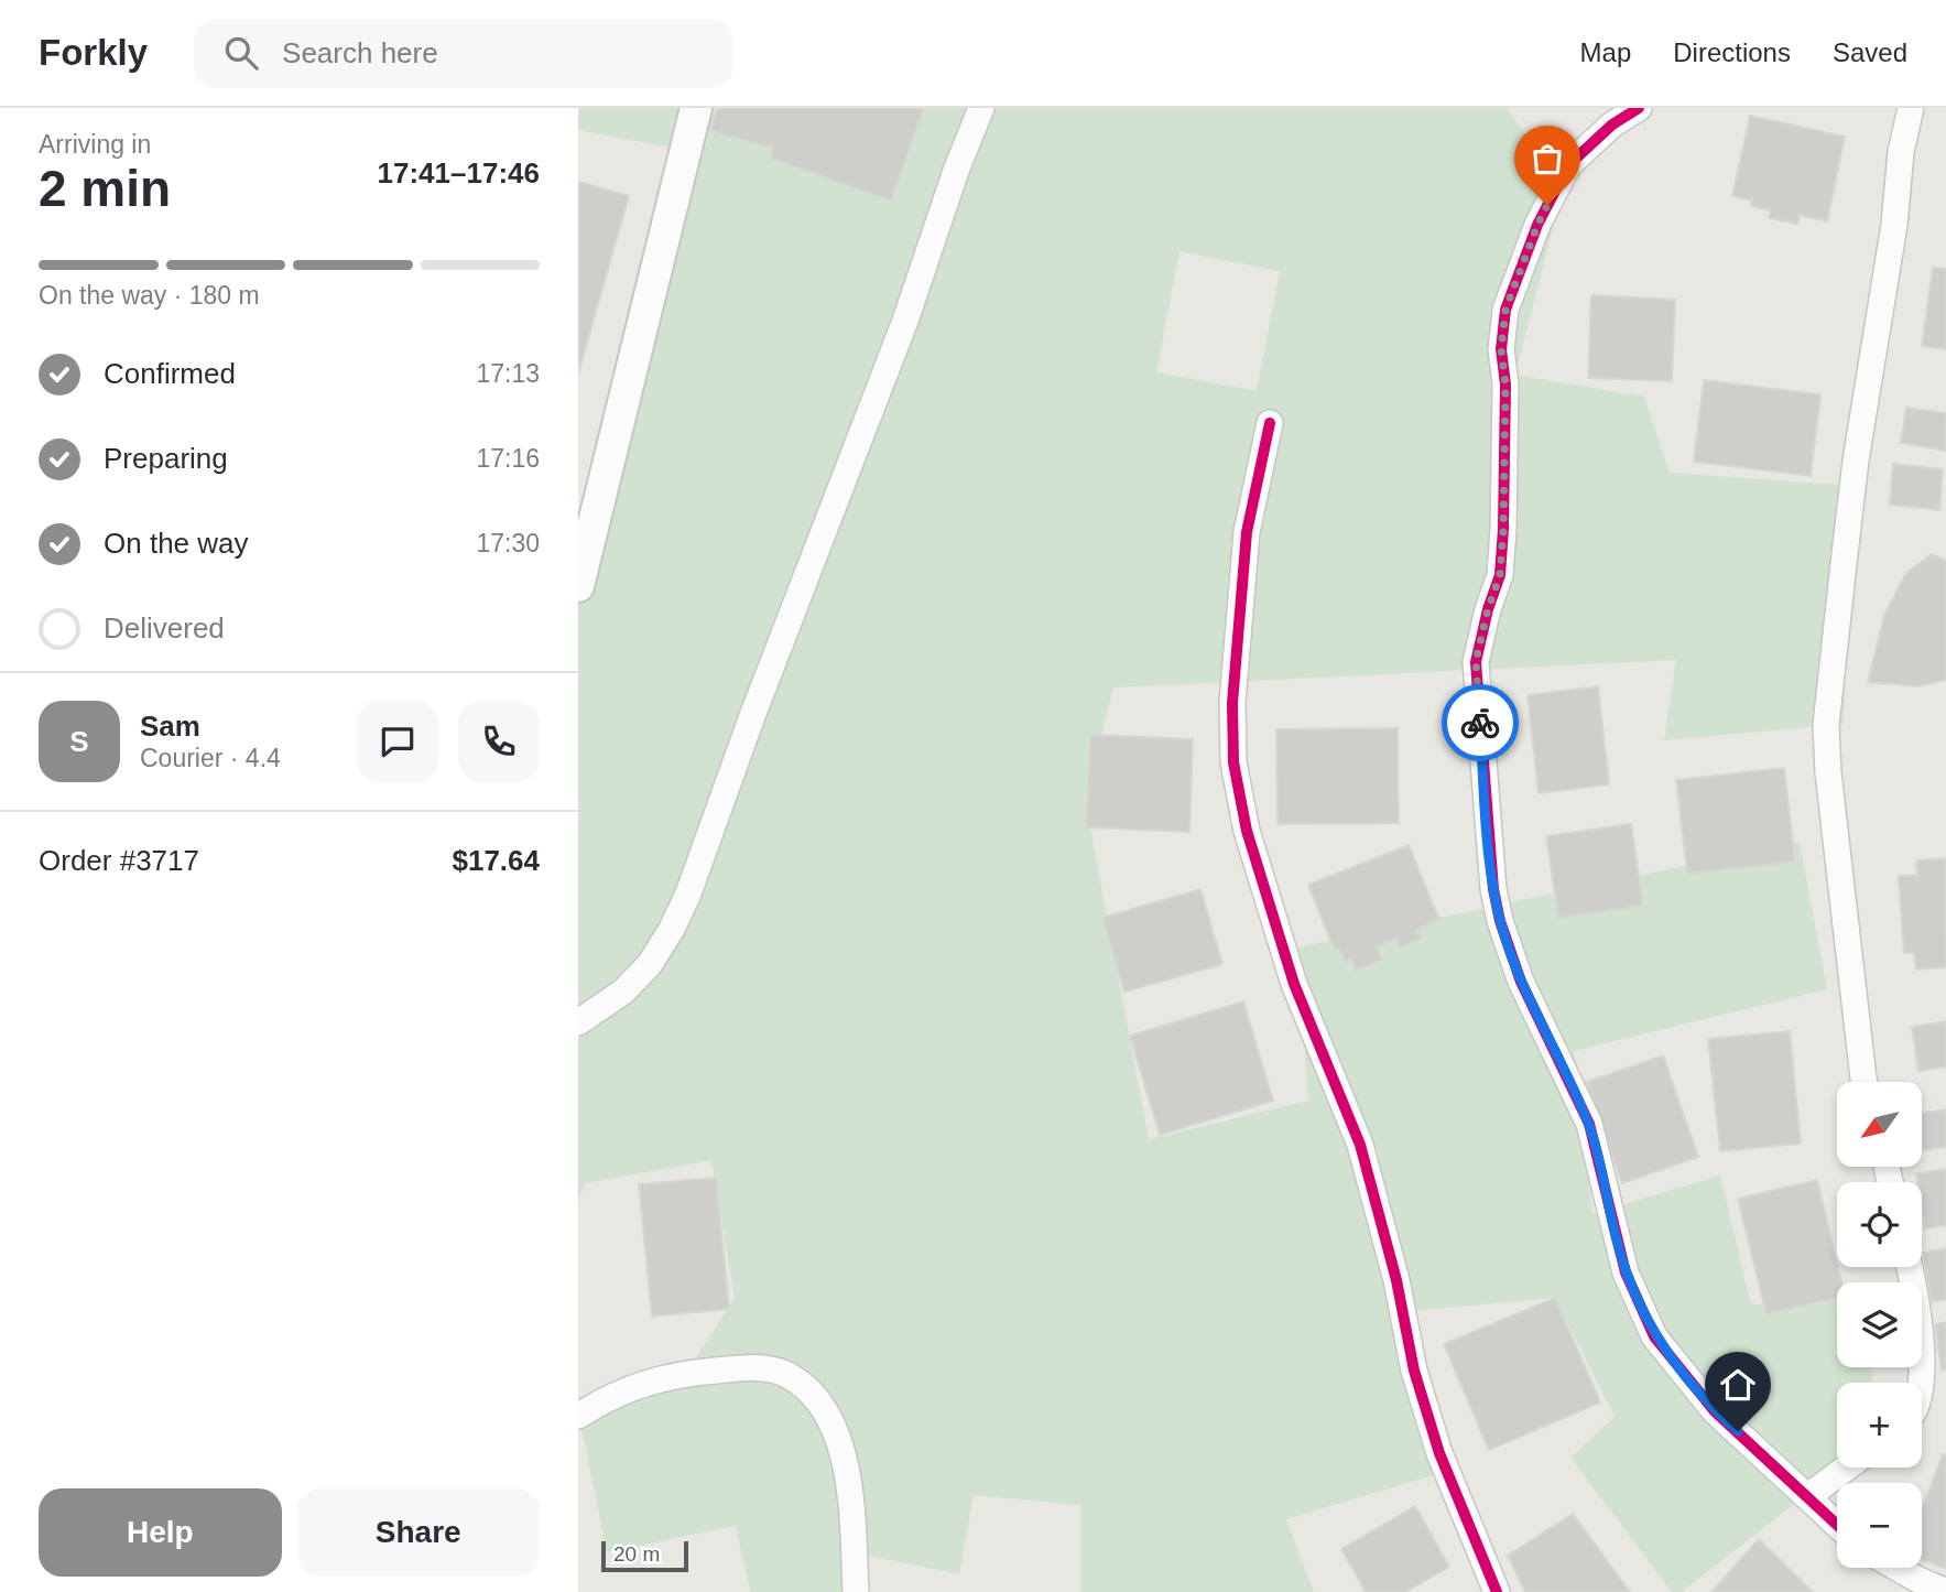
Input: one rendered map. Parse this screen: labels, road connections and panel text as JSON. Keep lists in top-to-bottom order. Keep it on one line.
{"scale_bar":"20 m","north":"bottom left","page":{"header":"Forkly","search":"Search here","nav":["Map","Directions","Saved"],"heading":["2 min","Arriving in","17:41–17:46"],"panel":["Sam","Courier · 4.4","Order #3717","$17.64"],"bar":"On the way · 180 m","list":[["Confirmed","17:13"],["Preparing","17:16"],["On the way","17:30"],"Delivered"],"round":"S","map_buttons":["+","−"],"buttons":["Help","Share"],"scale":"20 m"}}
